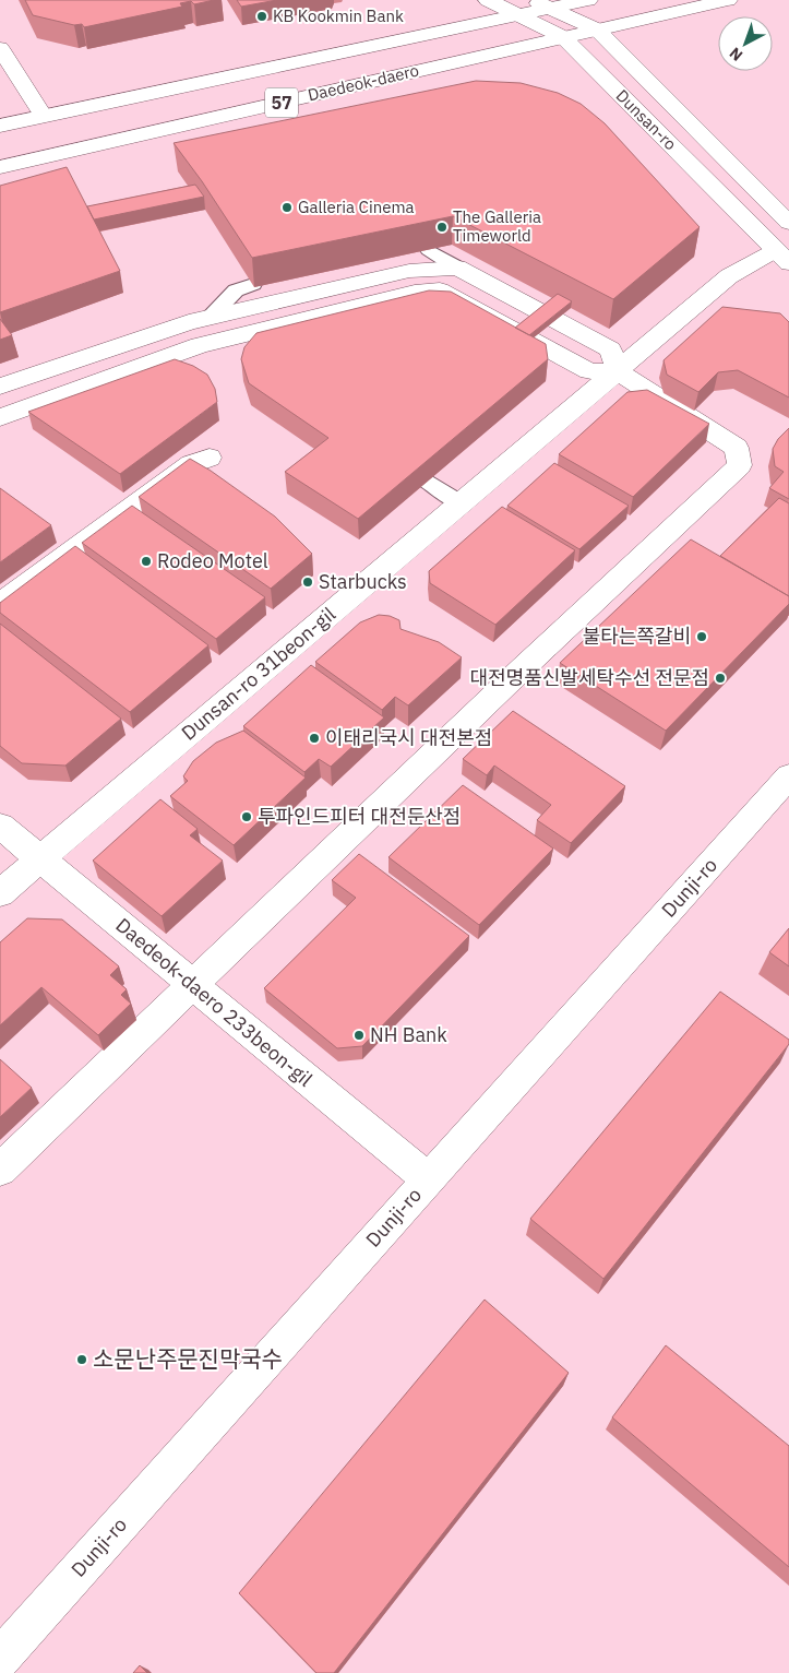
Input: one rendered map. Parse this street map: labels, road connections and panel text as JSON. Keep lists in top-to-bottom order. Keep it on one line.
{"streets":{"street":["Daedeok-daero","57","Dunsan-ro","Dunsan-ro 31beon-gil","Dunji-ro","Daedeok-daero 233beon-gil"]},"crossings":[["Daedeok-daero","Dunsan-ro"],["Dunsan-ro","Dunsan-ro 31beon-gil"],["Dunsan-ro 31beon-gil","Daedeok-daero 233beon-gil"],["Dunji-ro","Daedeok-daero 233beon-gil"]],"places":["KB Kookmin Bank","Galleria Cinema","The Galleria Timeworld","Rodeo Motel","Starbucks","불타는쪽갈비","대전명품신발세탁수선 전문점","이태리국시 대전본점","투파인드피터 대전둔산점","NH Bank","소문난주문진막국수"],"north":"bottom left"}
